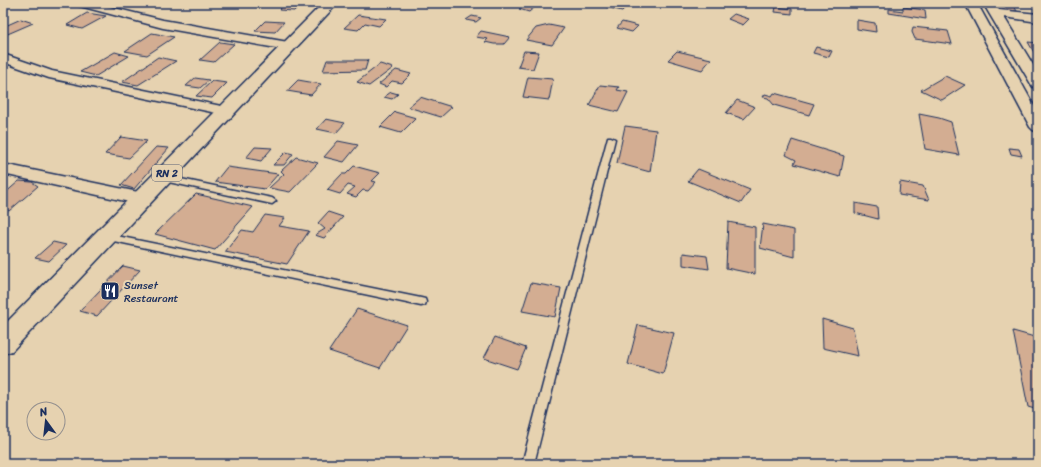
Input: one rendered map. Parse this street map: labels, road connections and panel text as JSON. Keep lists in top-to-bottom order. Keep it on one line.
{"streets":{"highway":["RN 2"]},"places":{"restaurant":["Sunset Restaurant"]},"north":"top"}
